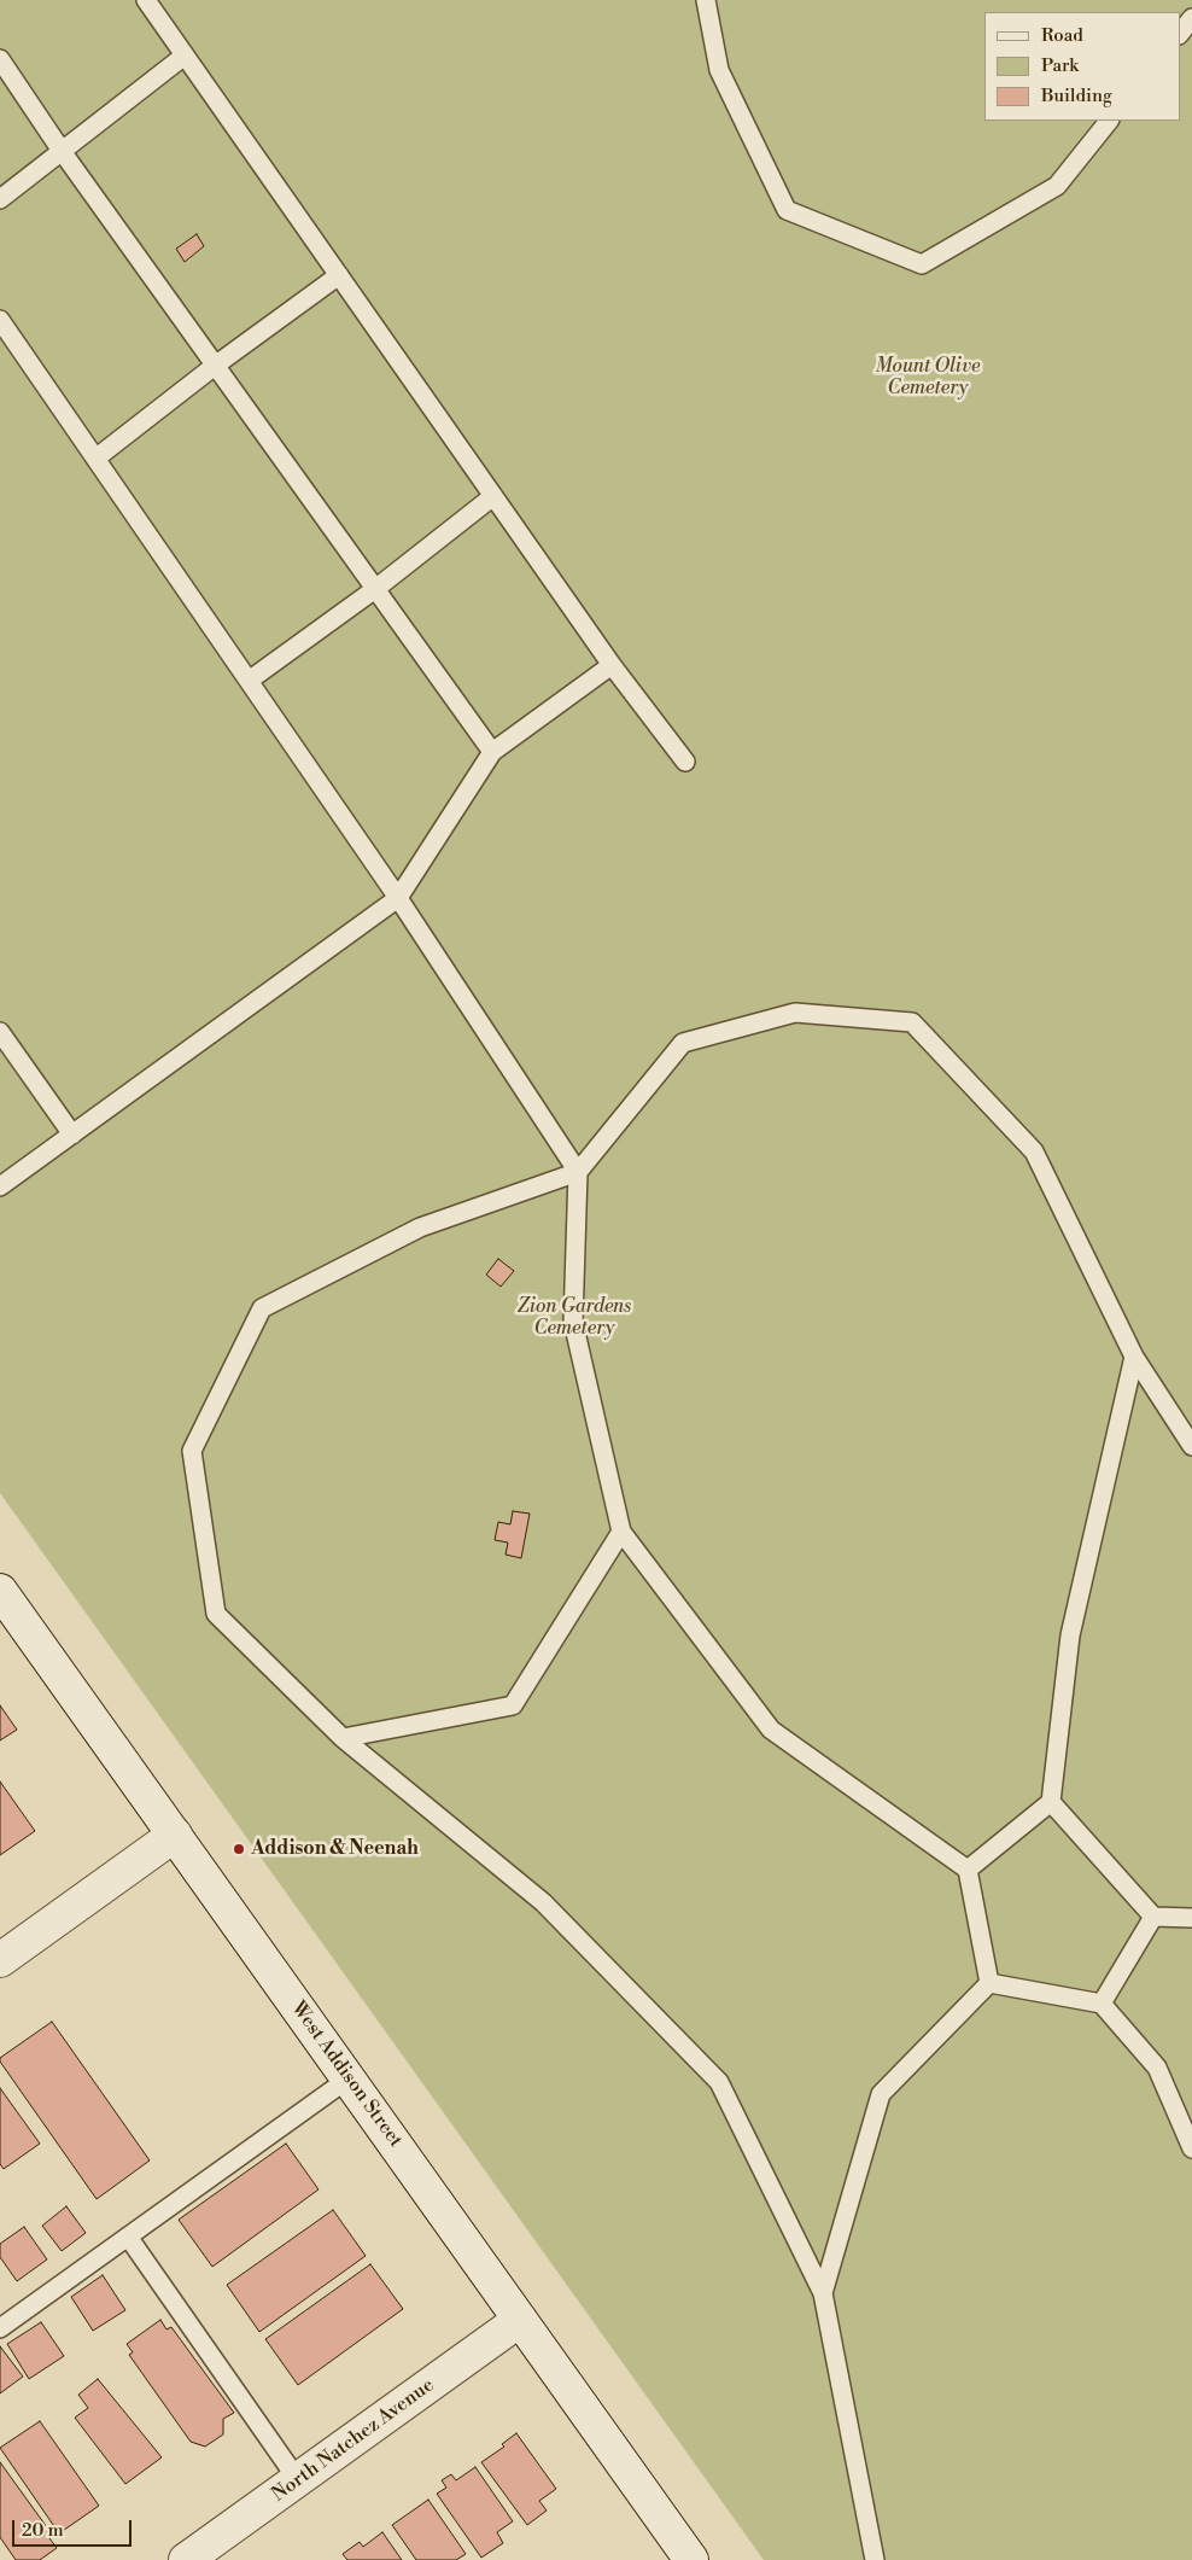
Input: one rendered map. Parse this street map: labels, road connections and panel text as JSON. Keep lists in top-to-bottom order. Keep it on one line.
{"streets":{"street":["West Addison Street","North Natchez Avenue"]},"crossings":[["West Addison Street","North Natchez Avenue"]],"parks":["Mount Olive Cemetery","Zion Gardens Cemetery"],"places":["Addison & Neenah"],"legend":["Road","Park","Building"],"scale_bar":"20 m"}
